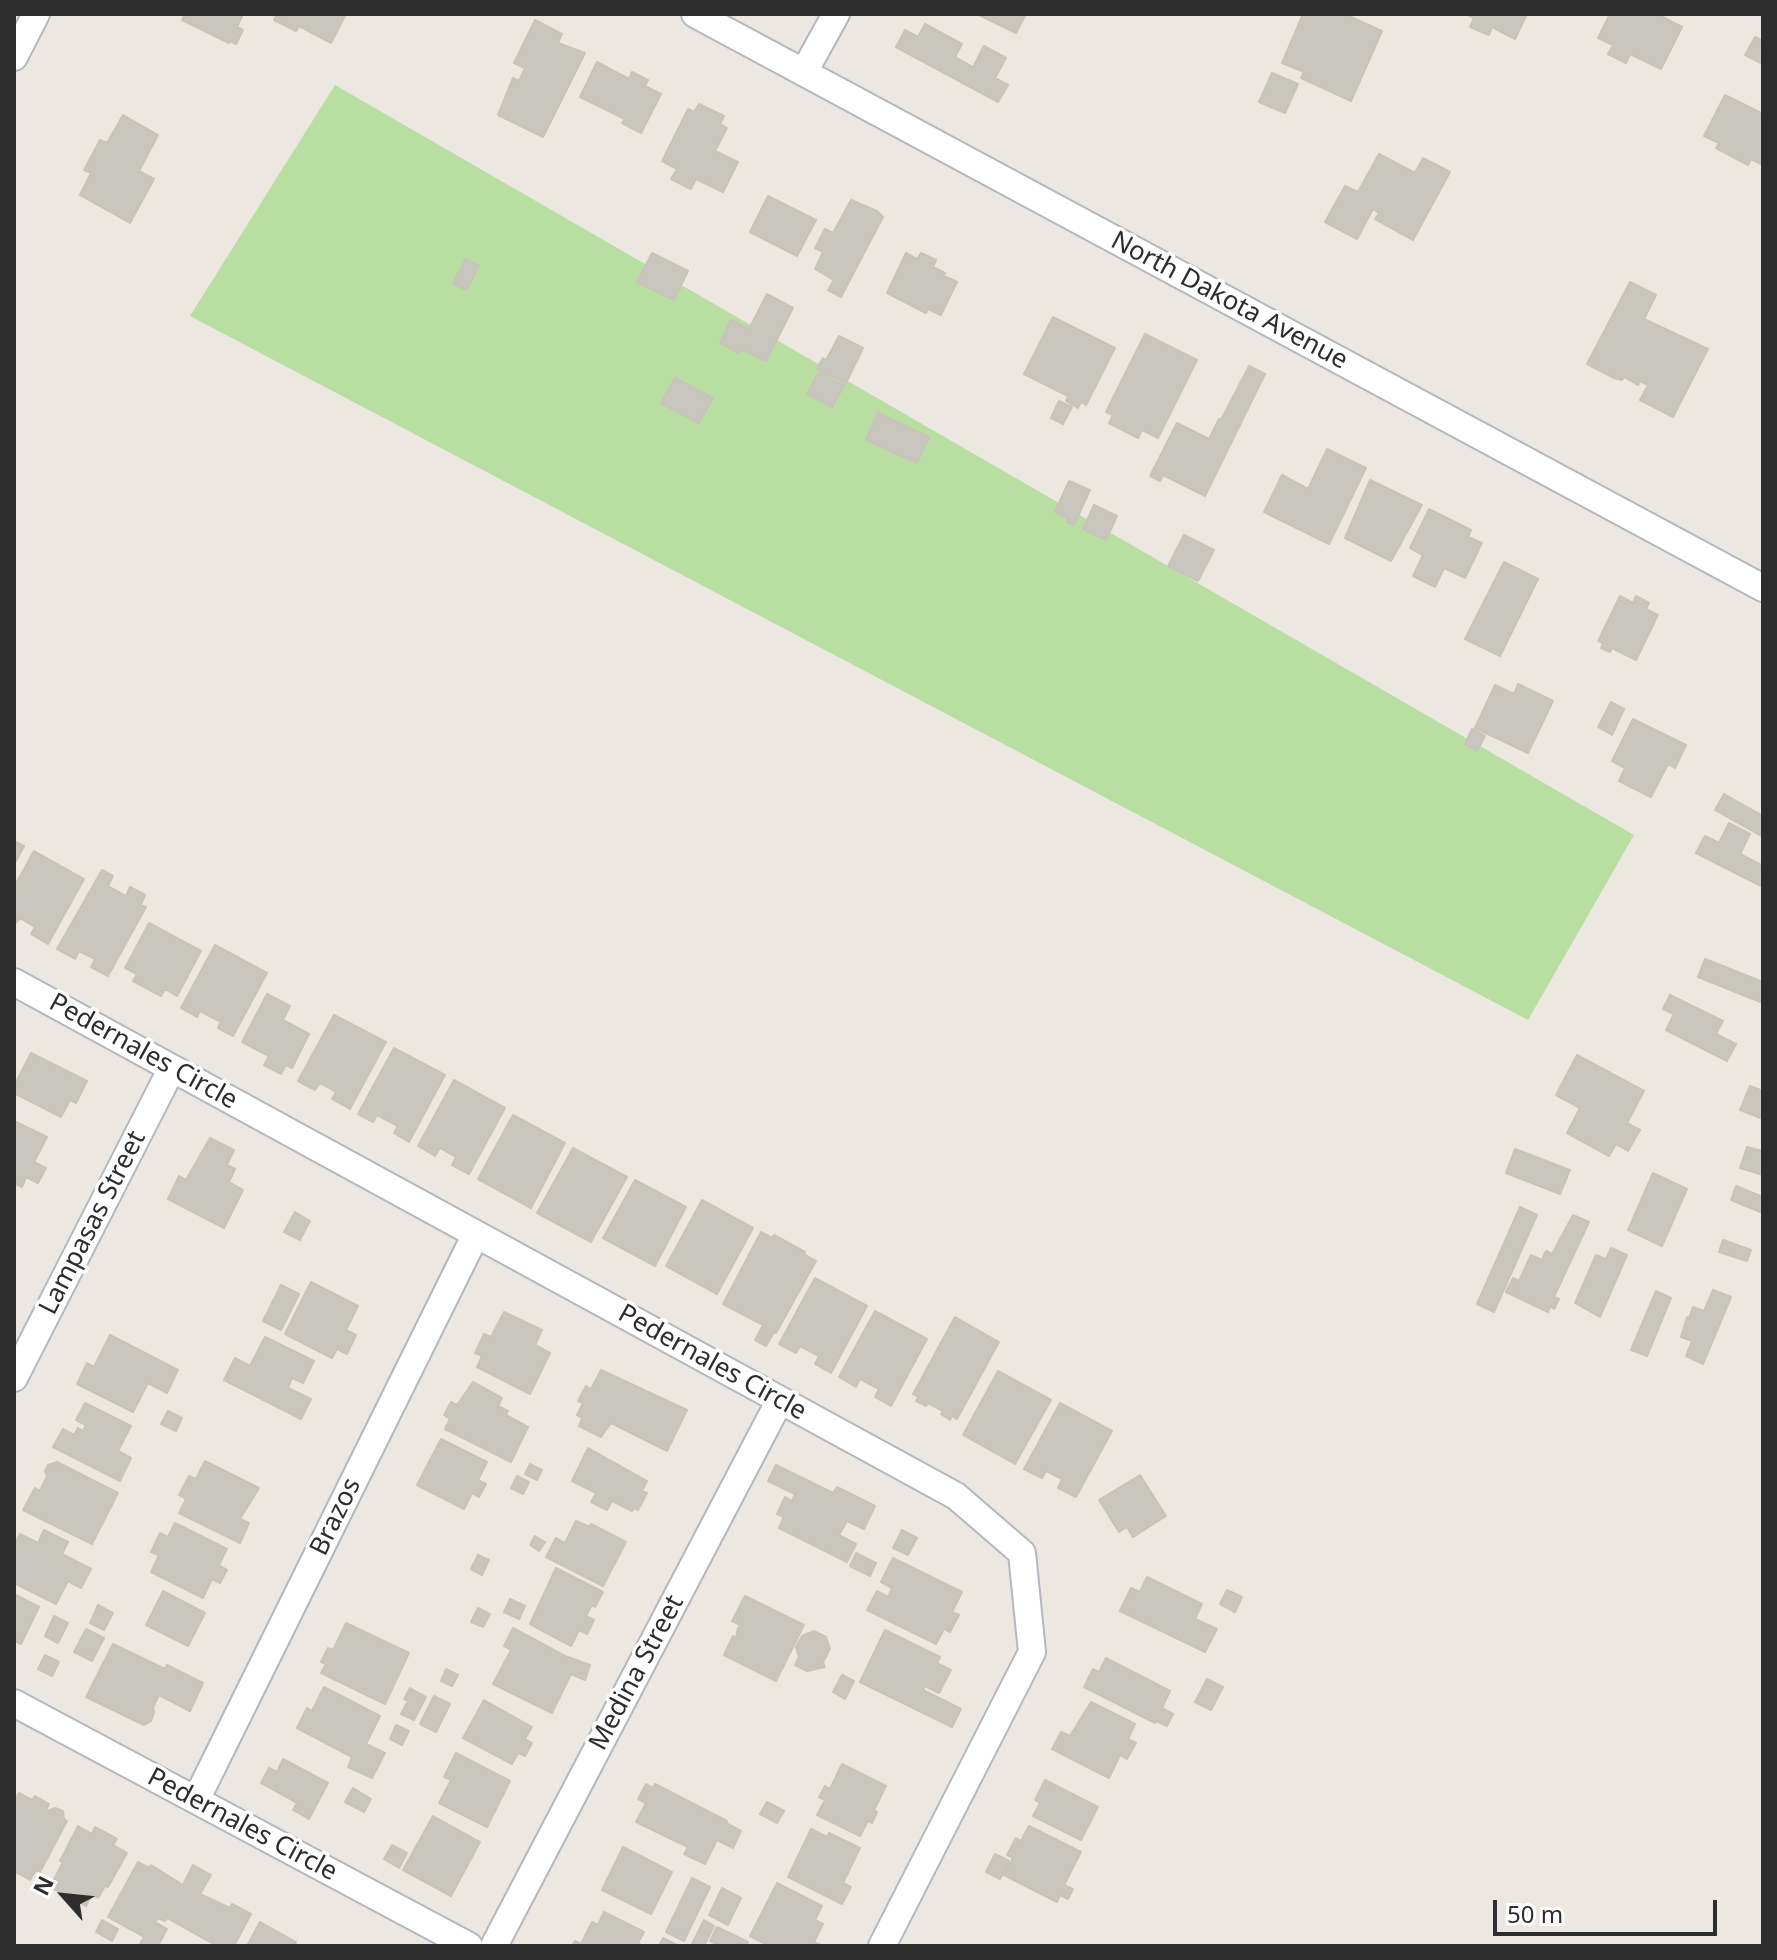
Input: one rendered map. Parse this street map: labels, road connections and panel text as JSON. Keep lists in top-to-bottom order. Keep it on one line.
{"streets":{"street":["North Dakota Avenue","Pedernales Circle","Lampasas Street","Brazos","Medina Street"]},"crossings":[["Pedernales Circle","Lampasas Street"],["Pedernales Circle","Brazos"],["Pedernales Circle","Medina Street"]],"scale_bar":"50 m","north":"top left"}
